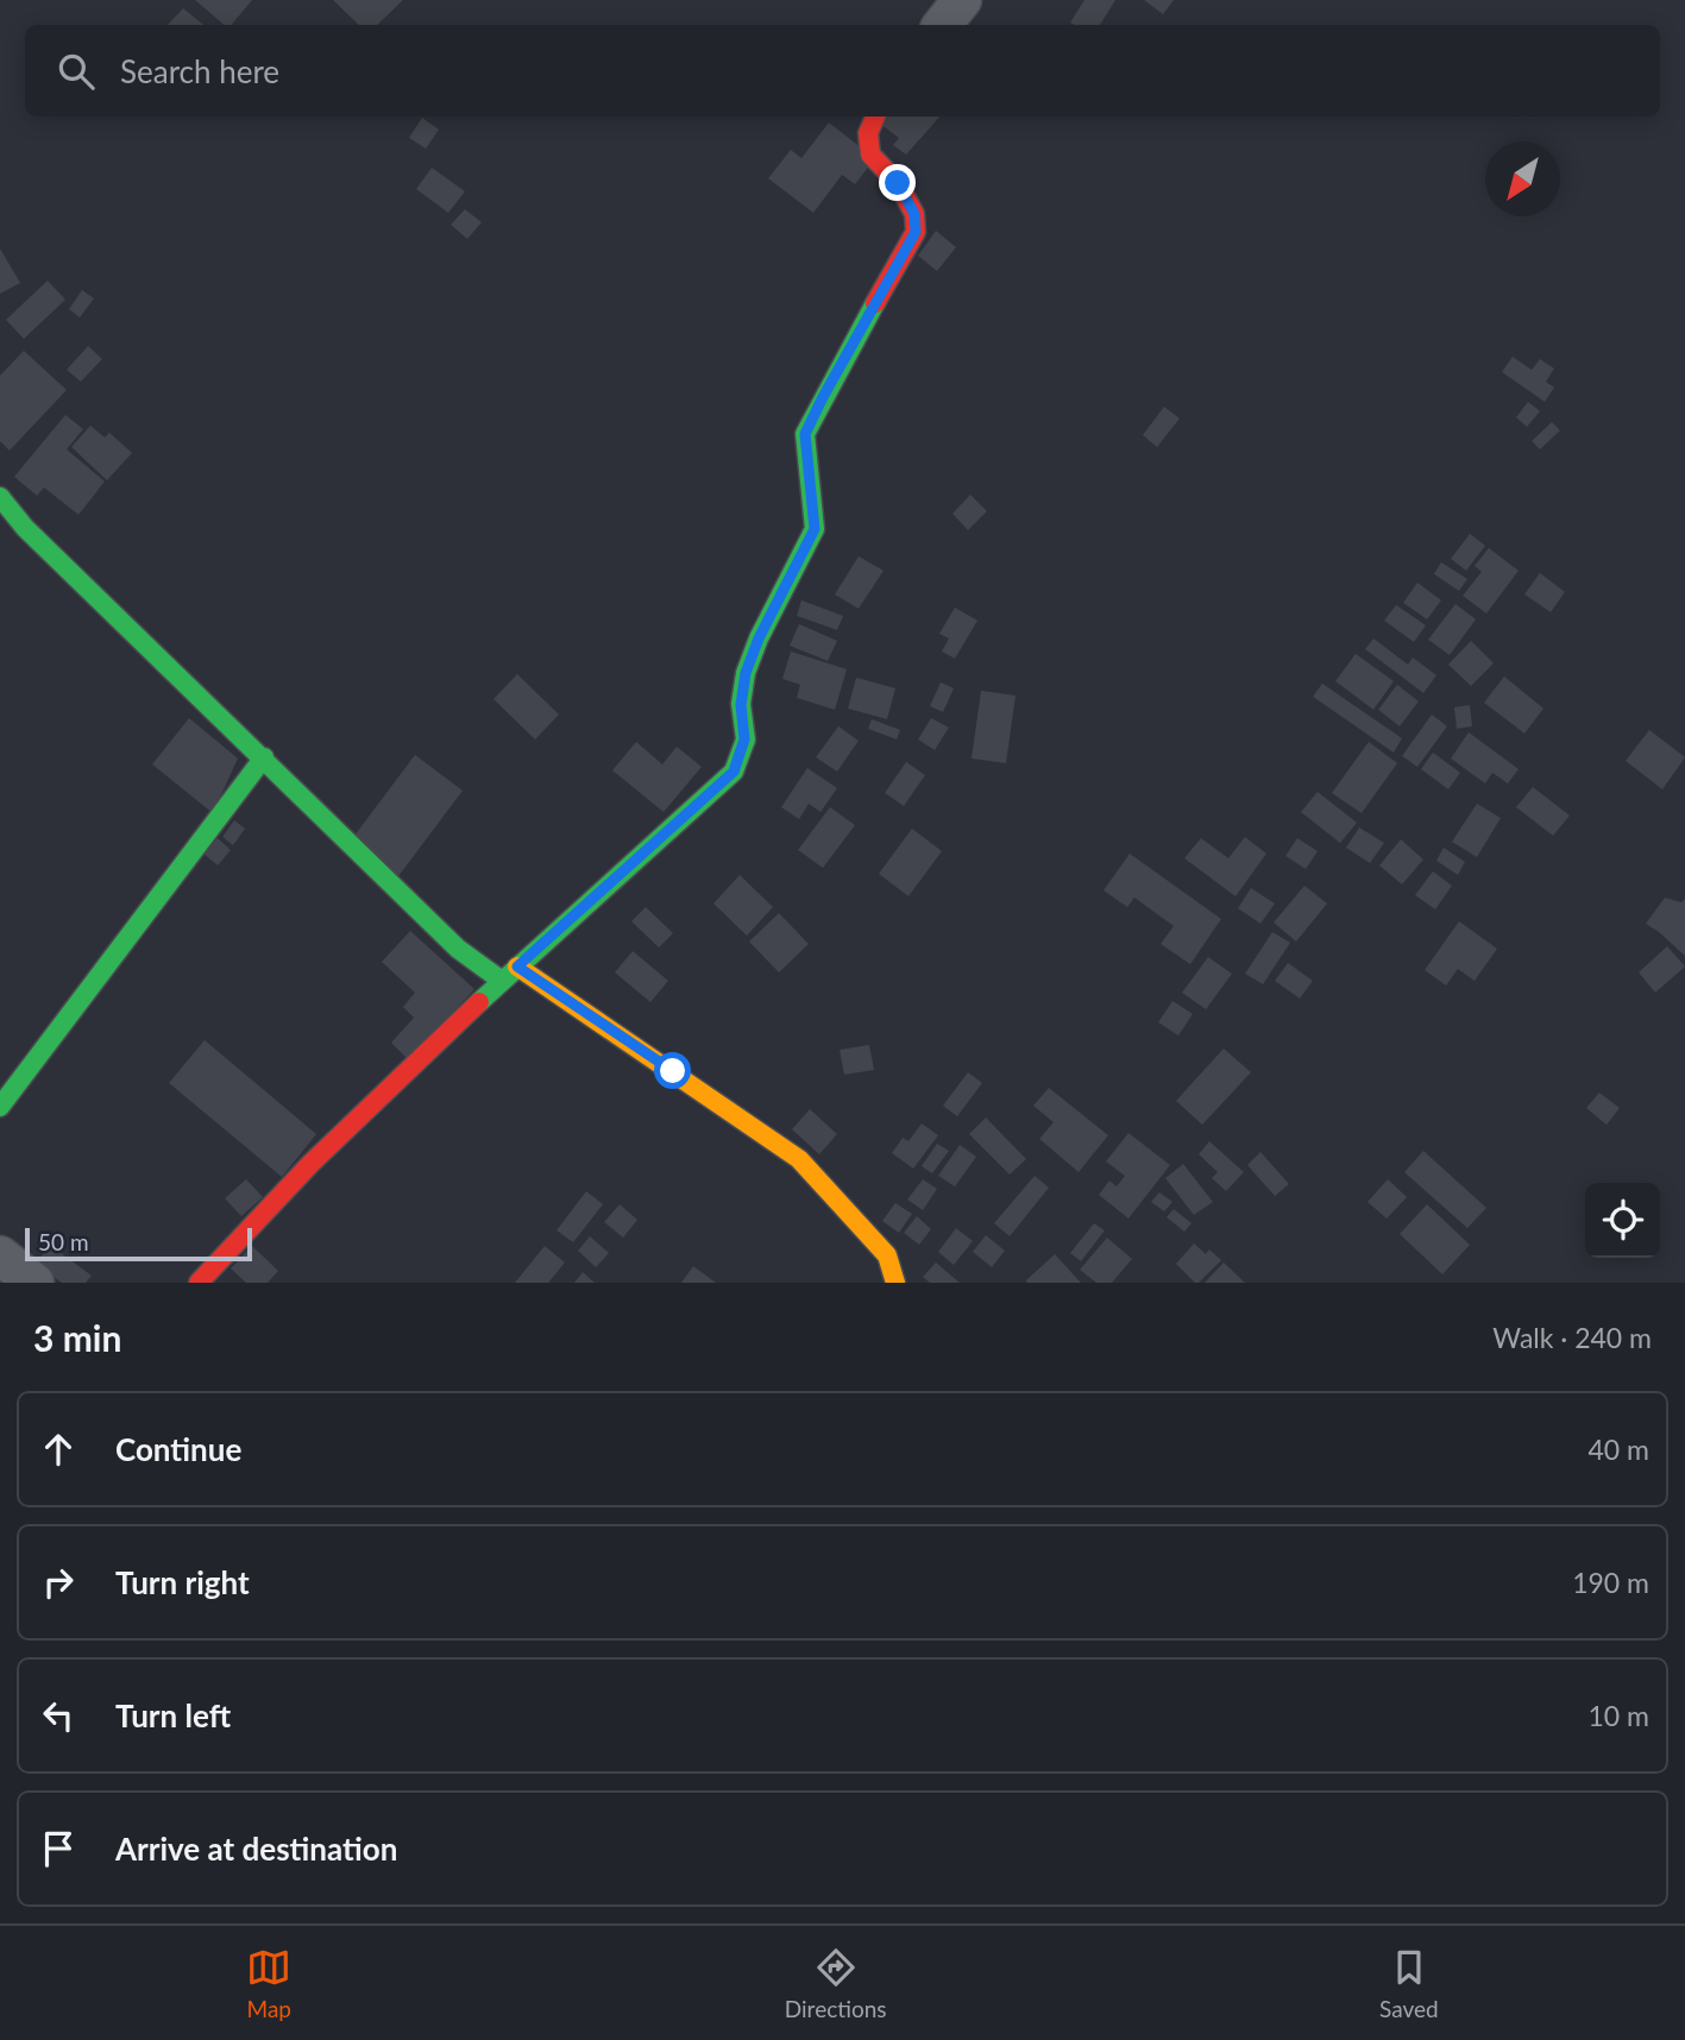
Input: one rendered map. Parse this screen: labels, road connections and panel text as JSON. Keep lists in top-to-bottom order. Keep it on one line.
{"scale_bar":"50 m","north":"bottom left","page":{"search":"Search here","scale":"50 m","heading":["3 min","Walk · 240 m"],"list":[["Continue","40 m"],["Turn right","190 m"],["Turn left","10 m"],"Arrive at destination"],"nav":["Map","Directions","Saved"]}}
